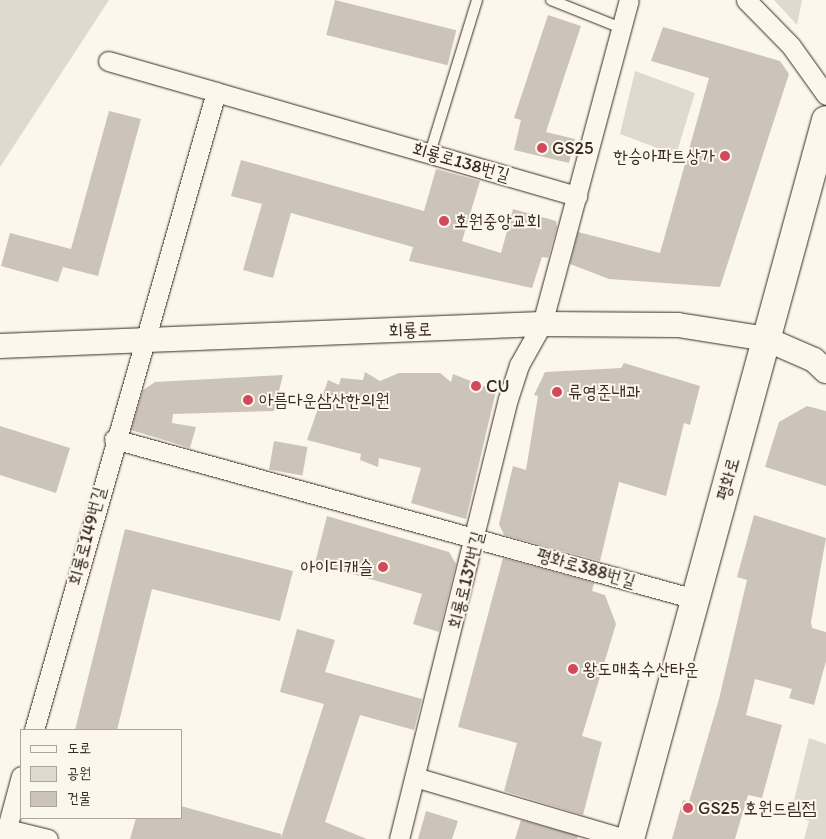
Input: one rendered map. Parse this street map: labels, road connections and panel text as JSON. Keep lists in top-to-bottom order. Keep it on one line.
{"streets":{"main road":["평화로"],"street":["회룡로138번길","회룡로","회룡로149번길","평화로388번길","회룡로137번길"]},"crossings":[["회룡로","평화로"],["회룡로","회룡로149번길"],["회룡로","회룡로137번길"],["평화로","평화로388번길"],["회룡로149번길","평화로388번길"],["평화로388번길","회룡로137번길"]],"places":["GS25","한승아파트상가","호원중앙교회","CU","류영준내과","아름다운삼산한의원","아이디캐슬","왕도매축수산타운","GS25 호원드림점"],"legend":["도로","공원","건물"]}
